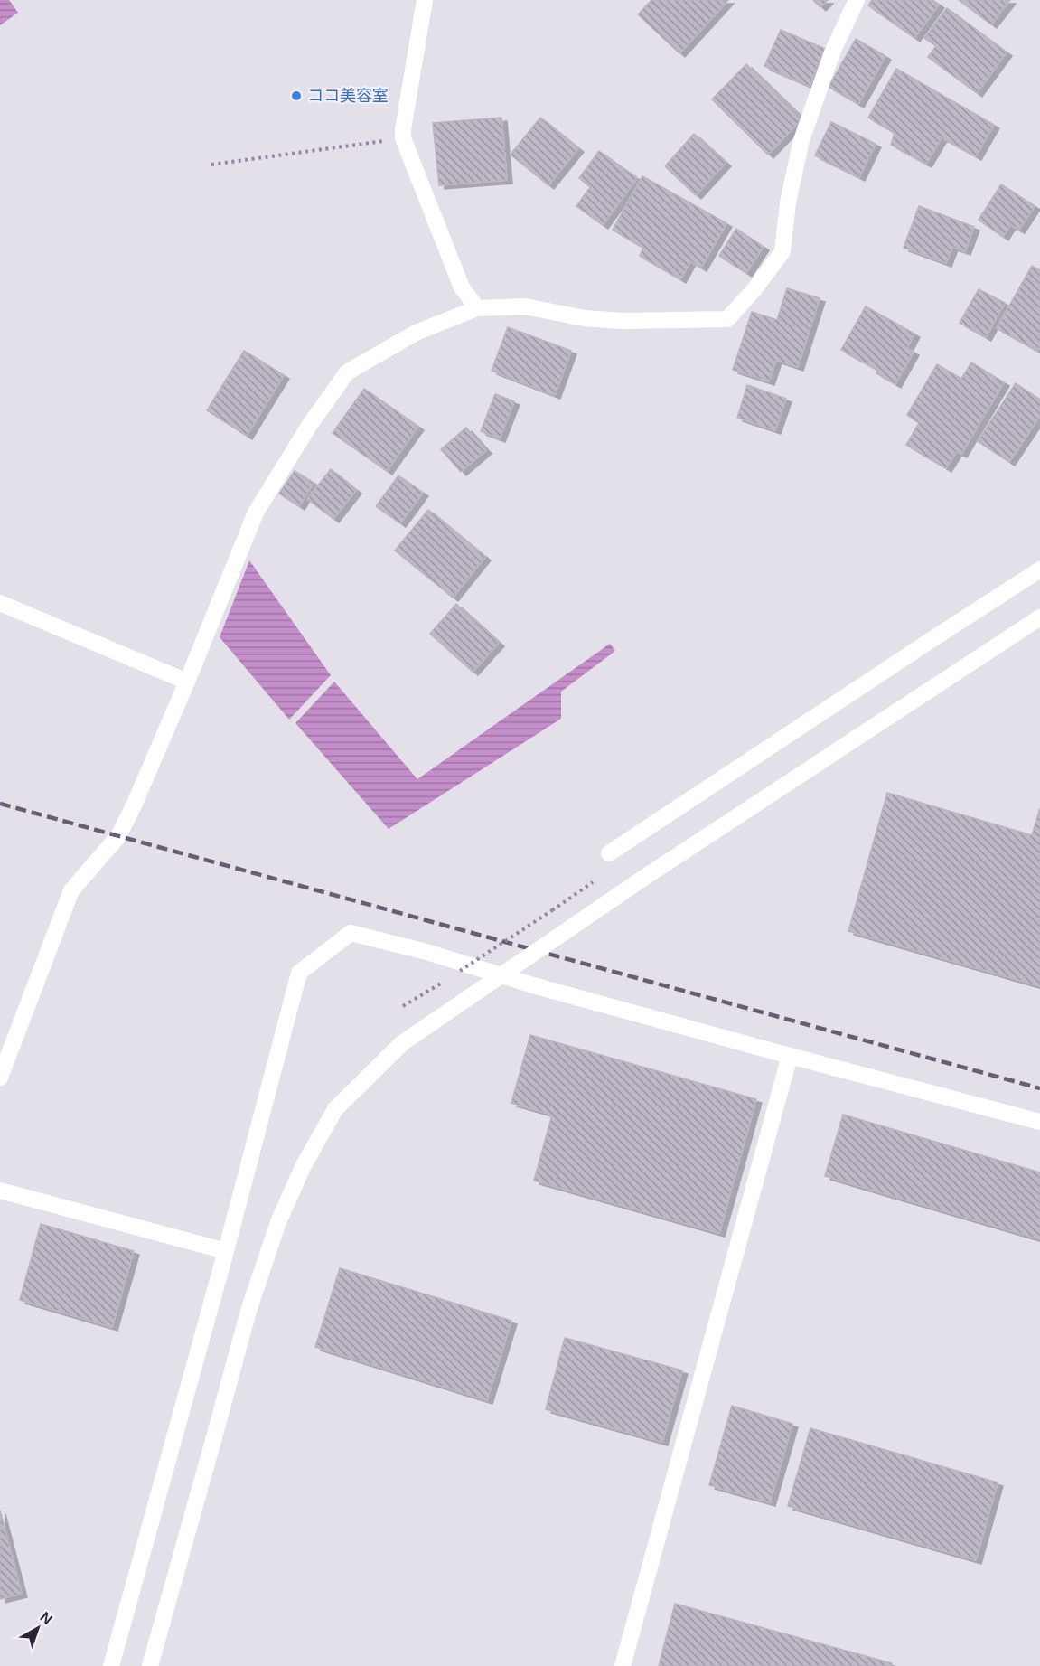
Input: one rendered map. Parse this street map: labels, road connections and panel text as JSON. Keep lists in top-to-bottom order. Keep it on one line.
{"places":["ココ美容室"],"north":"top right"}
